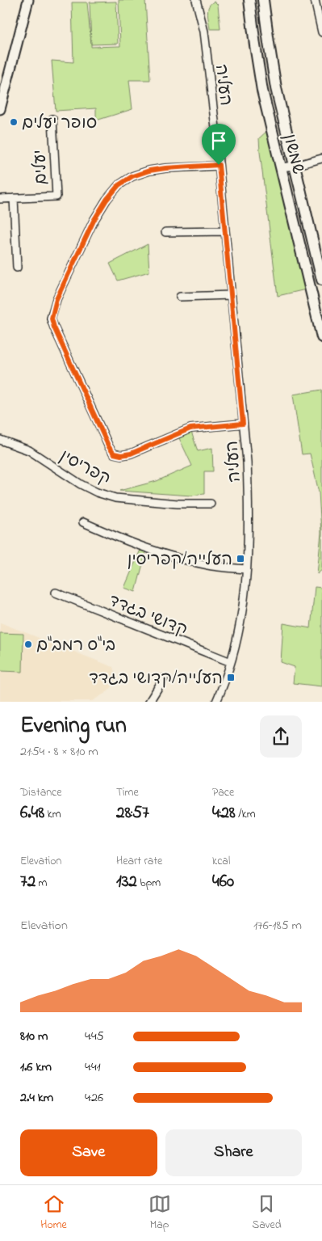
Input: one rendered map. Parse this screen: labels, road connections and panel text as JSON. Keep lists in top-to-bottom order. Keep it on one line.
{"streets":{"main road":["שמשון"],"street":["העליה","יעלים","קפריסין","קדושי בגדד"]},"crossings":[["העליה","קדושי בגדד"]],"places":{"other":["סופר יעלים","בי\"ס רמב\"ם"],"transit":["העלייה/קפריסין","העלייה/קדושי בגדד"]},"page":{"heading":["Evening run","21:54 · 8 × 810 m"],"stats":[["Distance","6.48 km"],["Time","28:57"],["Pace","4:28 /km"],["Elevation","72 m"],["Heart rate","132 bpm"],["kcal","460"]],"chart":["Elevation","176–185 m"],"list":[{"name":"810 m","note":"4:45"},{"name":"1.6 km","note":"4:41"},{"name":"2.4 km","note":"4:26"}],"buttons":["Save","Share"],"tabs":["Home","Map","Saved"]}}
